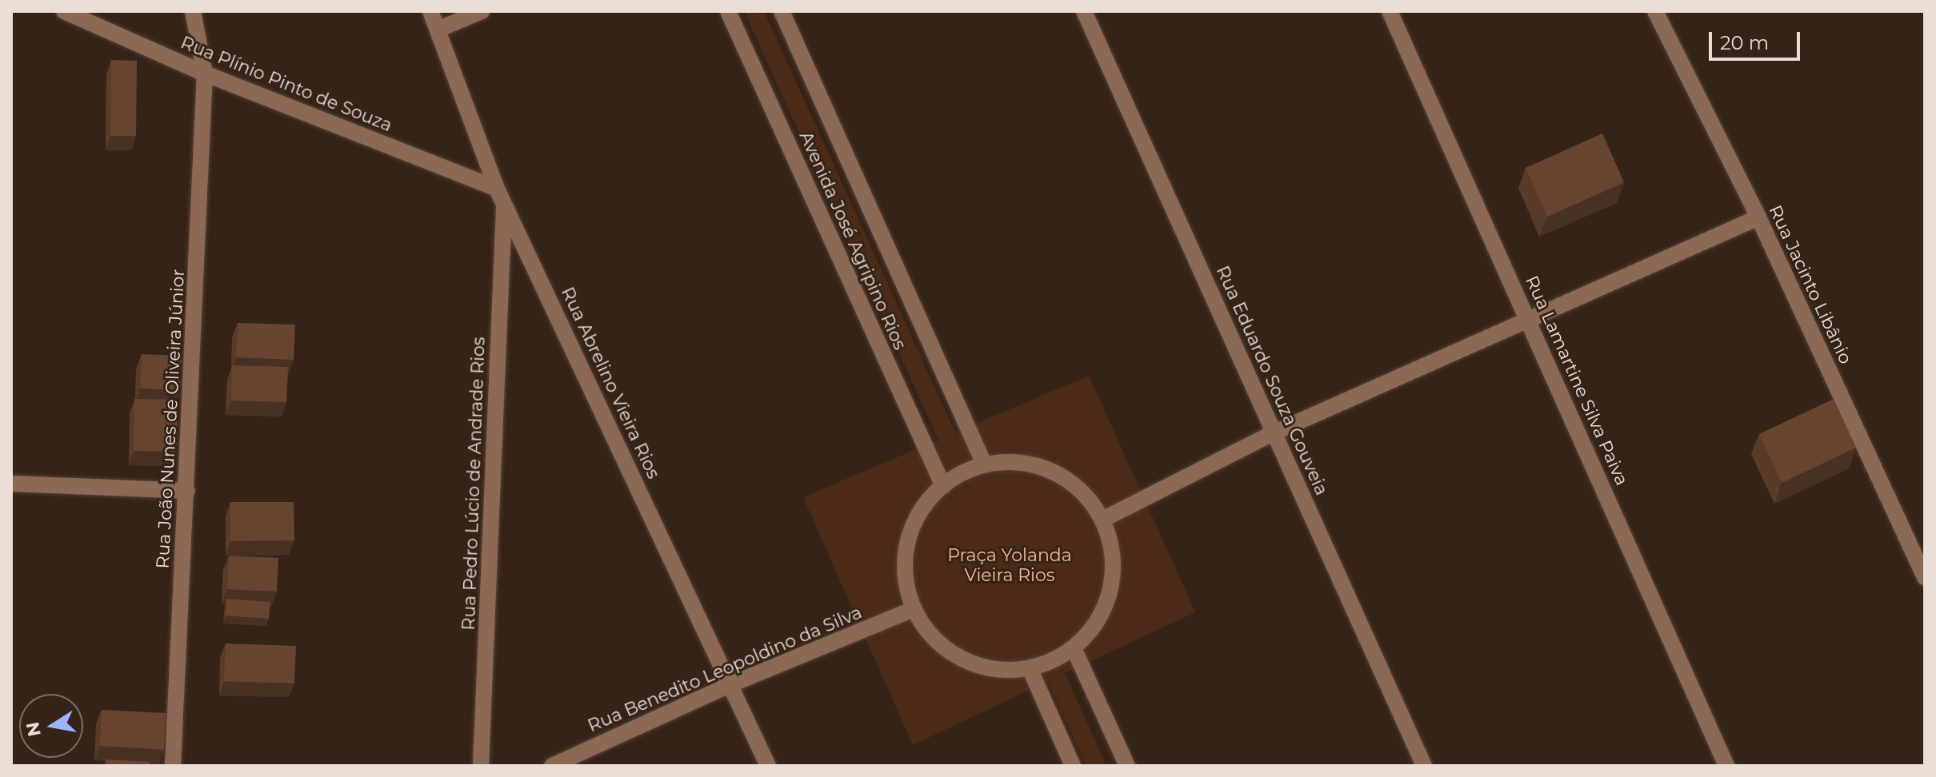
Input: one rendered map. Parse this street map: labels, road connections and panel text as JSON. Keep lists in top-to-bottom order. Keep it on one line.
{"streets":{"street":["Rua Plínio Pinto de Souza","Avenida José Agripino Rios","Rua Jacinto Libânio","Rua Eduardo Souza Gouveia","Rua Lamartine Silva Paiva","Rua Abrelino Vieira Rios","Rua João Nunes de Oliveira Júnior","Rua Pedro Lúcio de Andrade Rios","Rua Benedito Leopoldino da Silva"]},"crossings":[["Rua Plínio Pinto de Souza","Rua Abrelino Vieira Rios"],["Rua Plínio Pinto de Souza","Rua João Nunes de Oliveira Júnior"],["Rua Plínio Pinto de Souza","Rua Pedro Lúcio de Andrade Rios"],["Avenida José Agripino Rios","Rua Benedito Leopoldino da Silva"],["Rua Abrelino Vieira Rios","Rua Pedro Lúcio de Andrade Rios"],["Rua Abrelino Vieira Rios","Rua Benedito Leopoldino da Silva"]],"parks":["Praça Yolanda Vieira Rios"],"scale_bar":"20 m","north":"left"}
